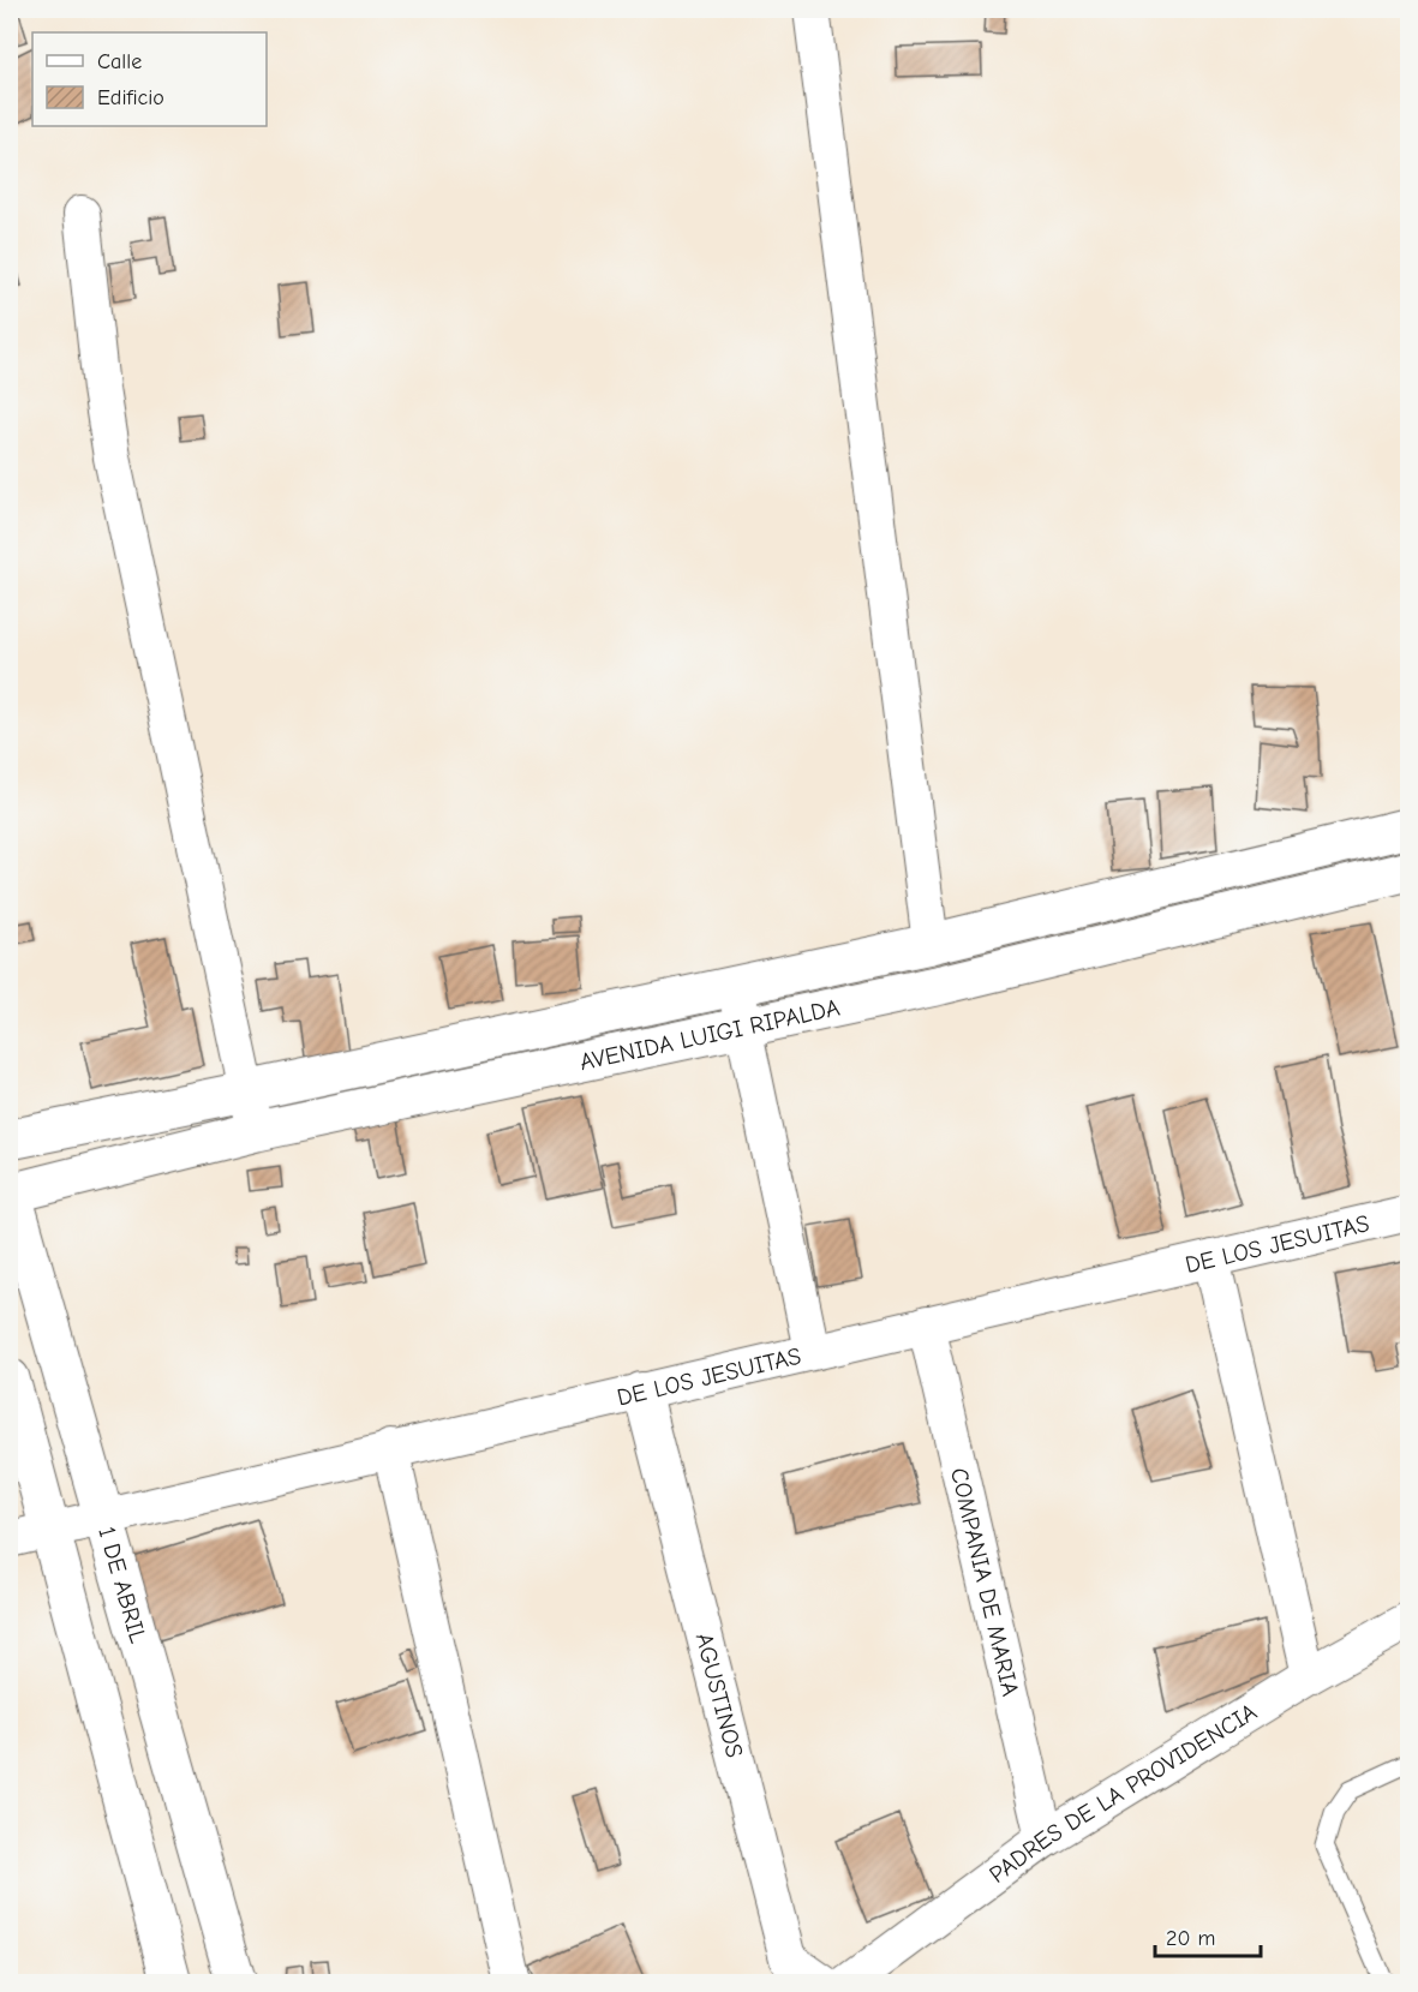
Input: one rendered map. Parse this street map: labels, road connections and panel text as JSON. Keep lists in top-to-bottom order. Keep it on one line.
{"streets":{"street":["AVENIDA LUIGI RIPALDA","DE LOS JESUITAS","COMPANIA DE MARIA","1 DE ABRIL","AGUSTINOS","PADRES DE LA PROVIDENCIA"]},"crossings":[["AVENIDA LUIGI RIPALDA","1 DE ABRIL"],["DE LOS JESUITAS","COMPANIA DE MARIA"],["DE LOS JESUITAS","1 DE ABRIL"],["DE LOS JESUITAS","AGUSTINOS"],["COMPANIA DE MARIA","PADRES DE LA PROVIDENCIA"]],"legend":["Calle","Edificio"],"scale_bar":"20 m"}
